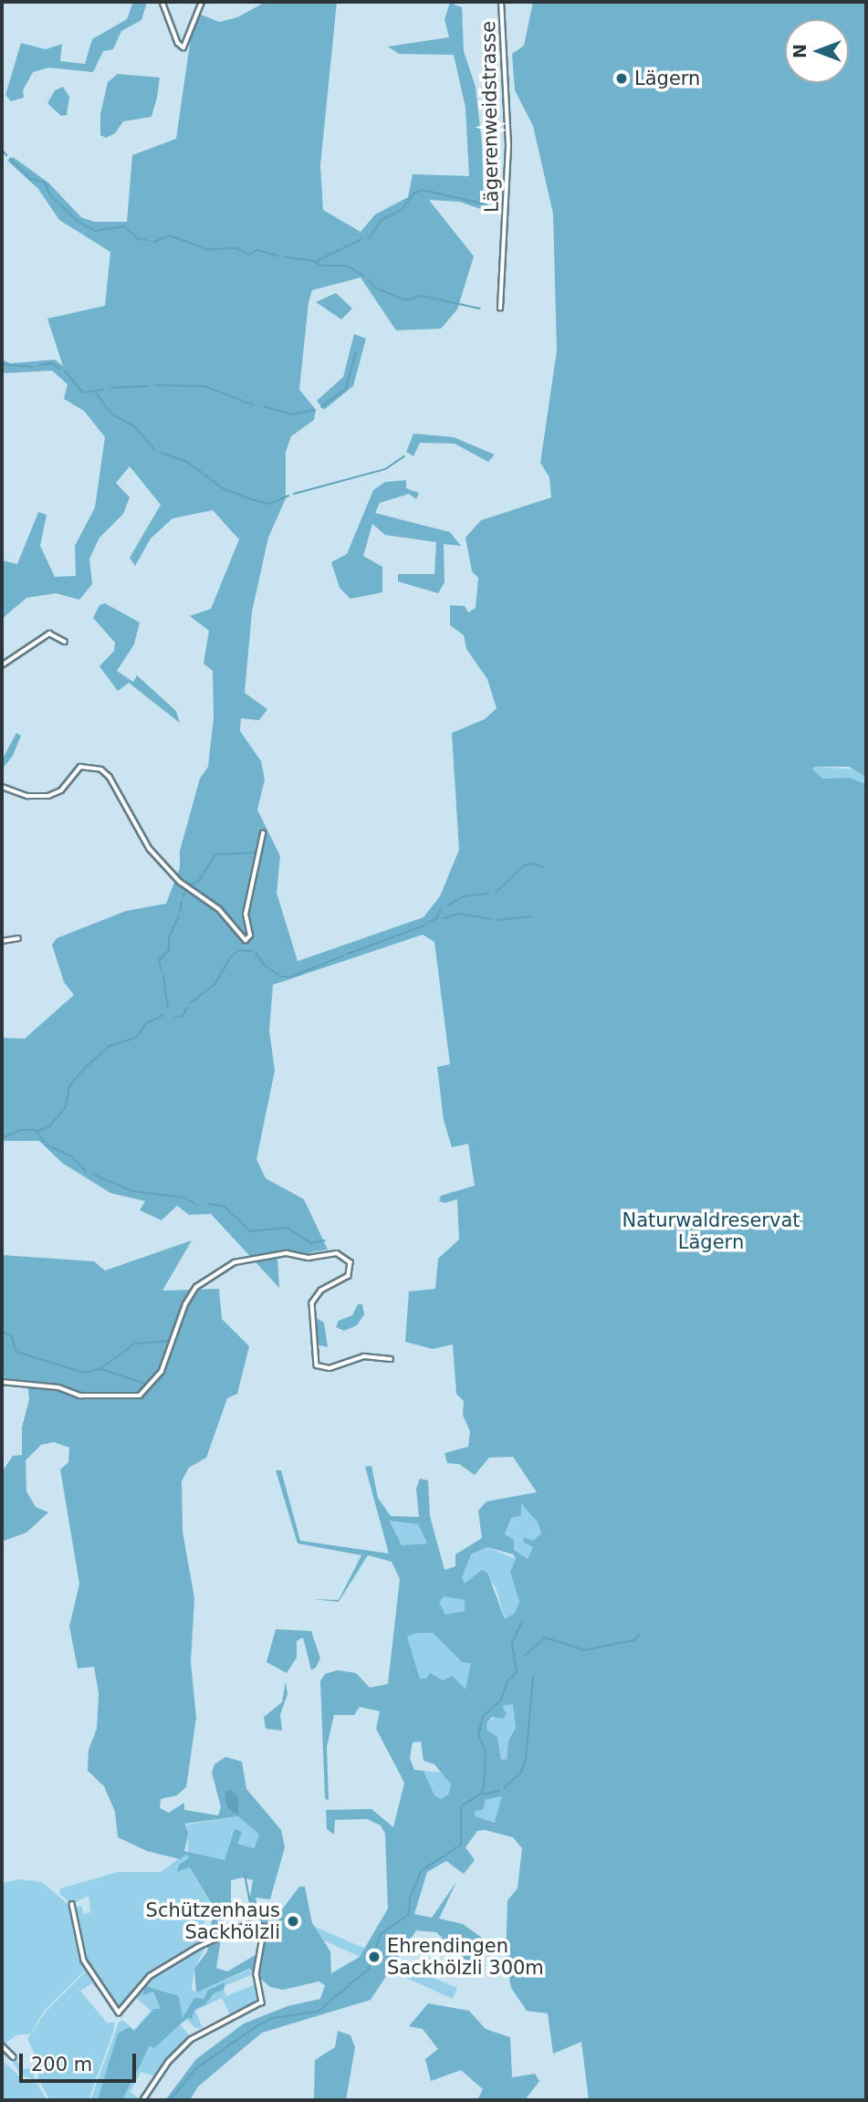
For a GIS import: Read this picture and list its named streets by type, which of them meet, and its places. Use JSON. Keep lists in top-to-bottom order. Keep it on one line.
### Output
{"streets":{"street":["Lägerenweidstrasse"]},"parks":["Naturwaldreservat Lägern"],"places":["Lägern","Schützenhaus Sackhölzli","Ehrendingen Sackhölzli 300m"],"scale_bar":"200 m","north":"left"}
